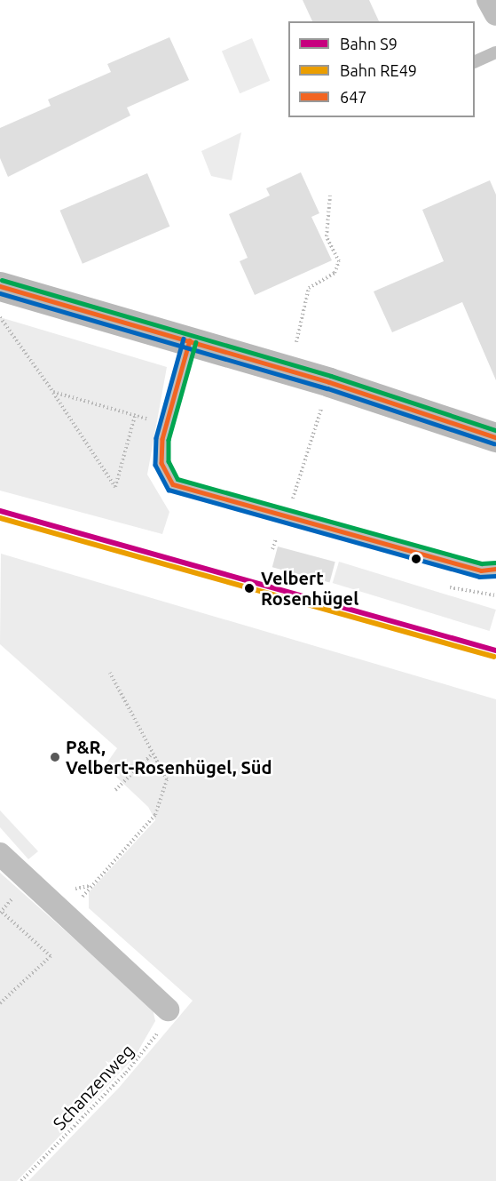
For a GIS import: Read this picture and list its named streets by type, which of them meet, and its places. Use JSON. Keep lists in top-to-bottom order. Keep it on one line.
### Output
{"streets":{"path":["Schanzenweg"]},"places":["Velbert Rosenhügel","P&R, Velbert-Rosenhügel, Süd"],"lines":["transit line 647","rail line S9","rail line RE49"],"legend":["Bahn S9","Bahn RE49","647"]}
